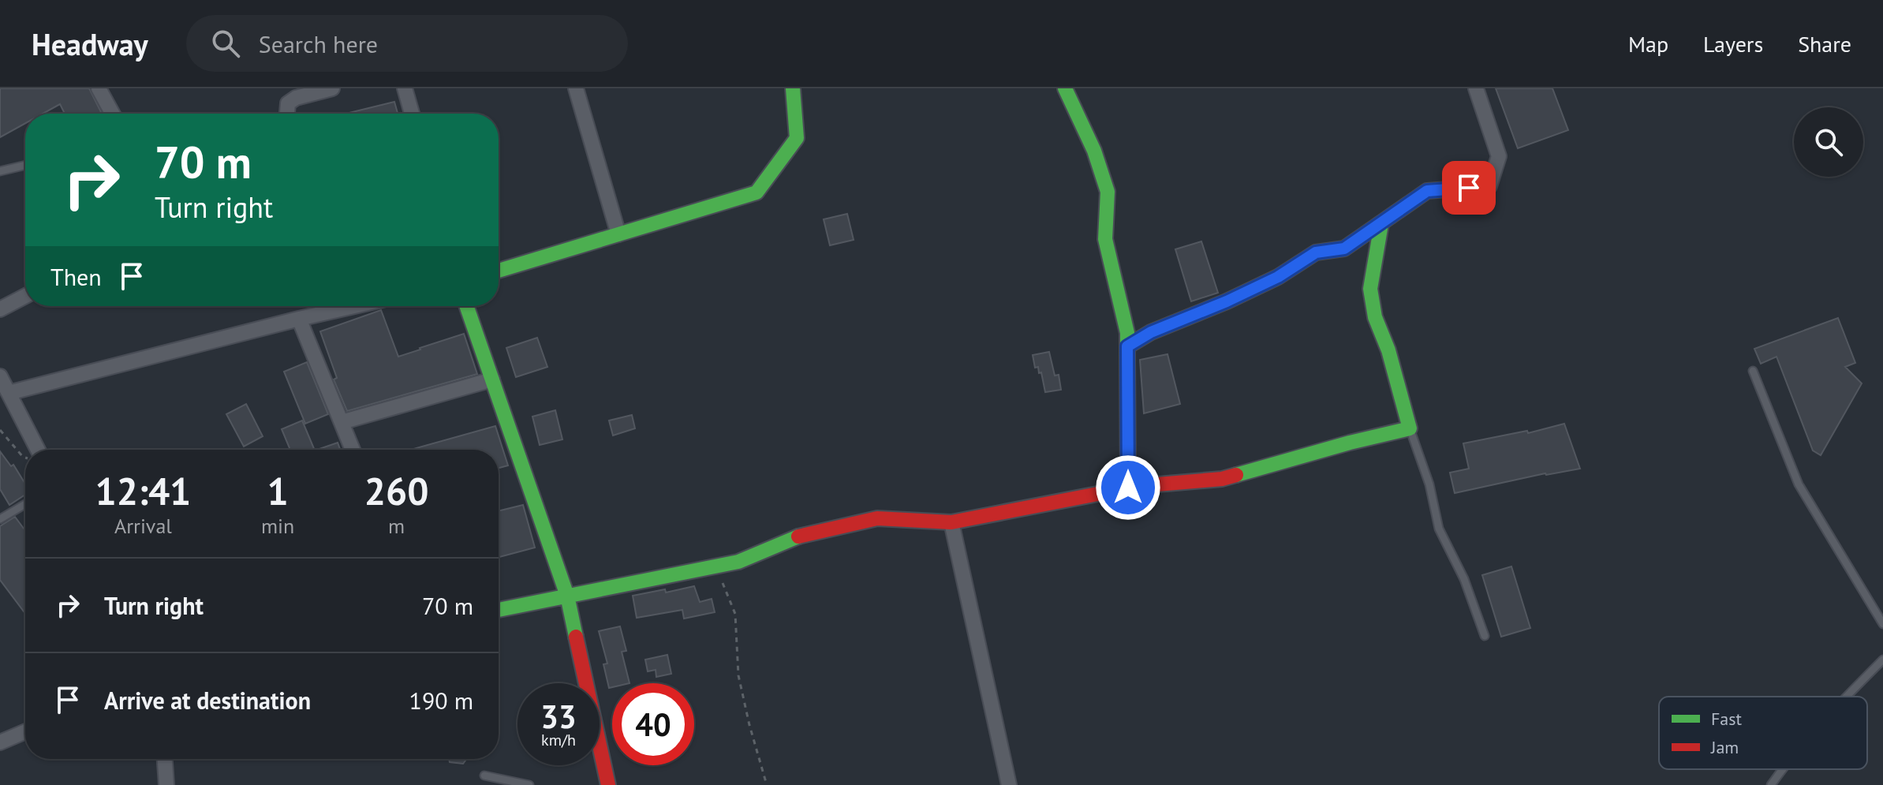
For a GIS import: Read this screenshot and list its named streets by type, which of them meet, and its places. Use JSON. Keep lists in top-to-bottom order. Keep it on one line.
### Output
{"legend":["Fast","Jam"],"page":{"header":"Headway","search":"Search here","nav":["Map","Layers","Share"],"turn":["70 m","Turn right"],"then":"Then","eta":["12:41","Arrival","1","min","260","m"],"list":[{"name":"Turn right","value":"70 m"},{"name":"Arrive at destination","value":"190 m"}],"speed":"33 km/h","limit":"40"}}
